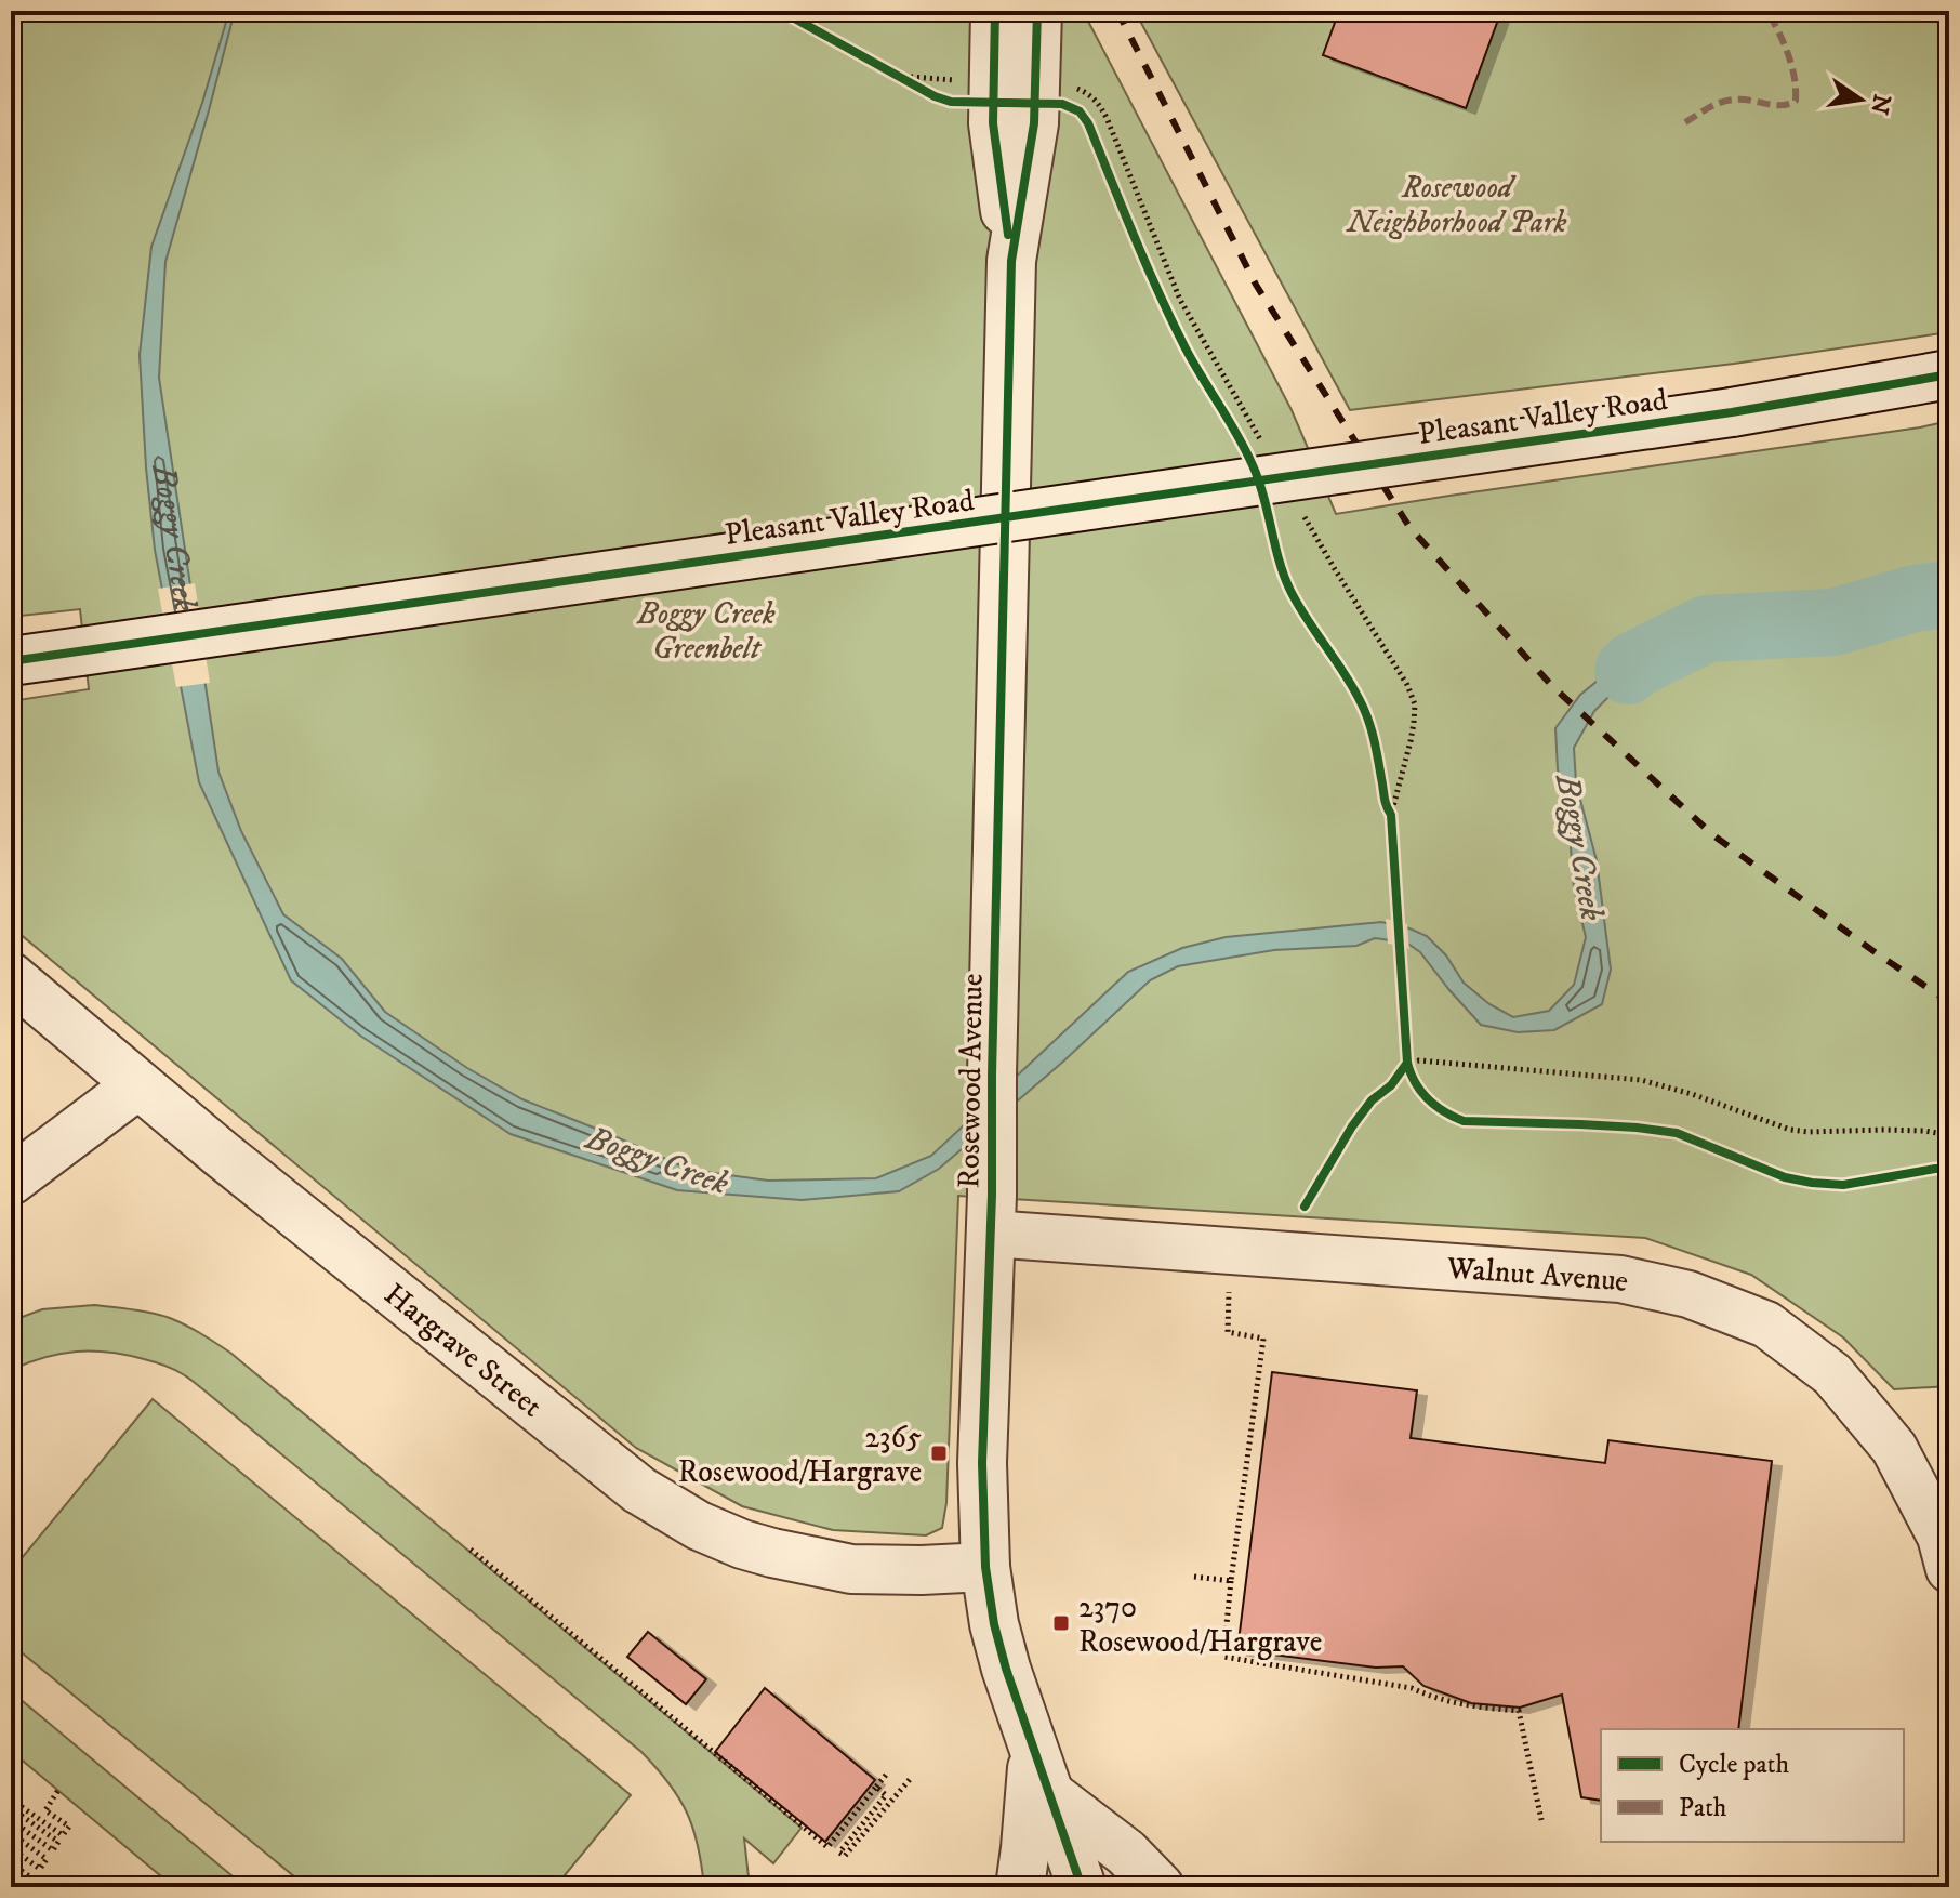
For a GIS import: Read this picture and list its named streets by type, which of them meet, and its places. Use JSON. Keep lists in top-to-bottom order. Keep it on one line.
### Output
{"streets":{"street":["Pleasant Valley Road","Rosewood Avenue","Walnut Avenue","Hargrave Street"]},"crossings":[["Rosewood Avenue","Walnut Avenue"],["Rosewood Avenue","Hargrave Street"]],"water":["Boggy Creek"],"parks":["Rosewood Neighborhood Park","Boggy Creek Greenbelt"],"places":{"transit":["2365 Rosewood/Hargrave","2370 Rosewood/Hargrave"]},"legend":["Cycle path","Path"],"north":"right"}
